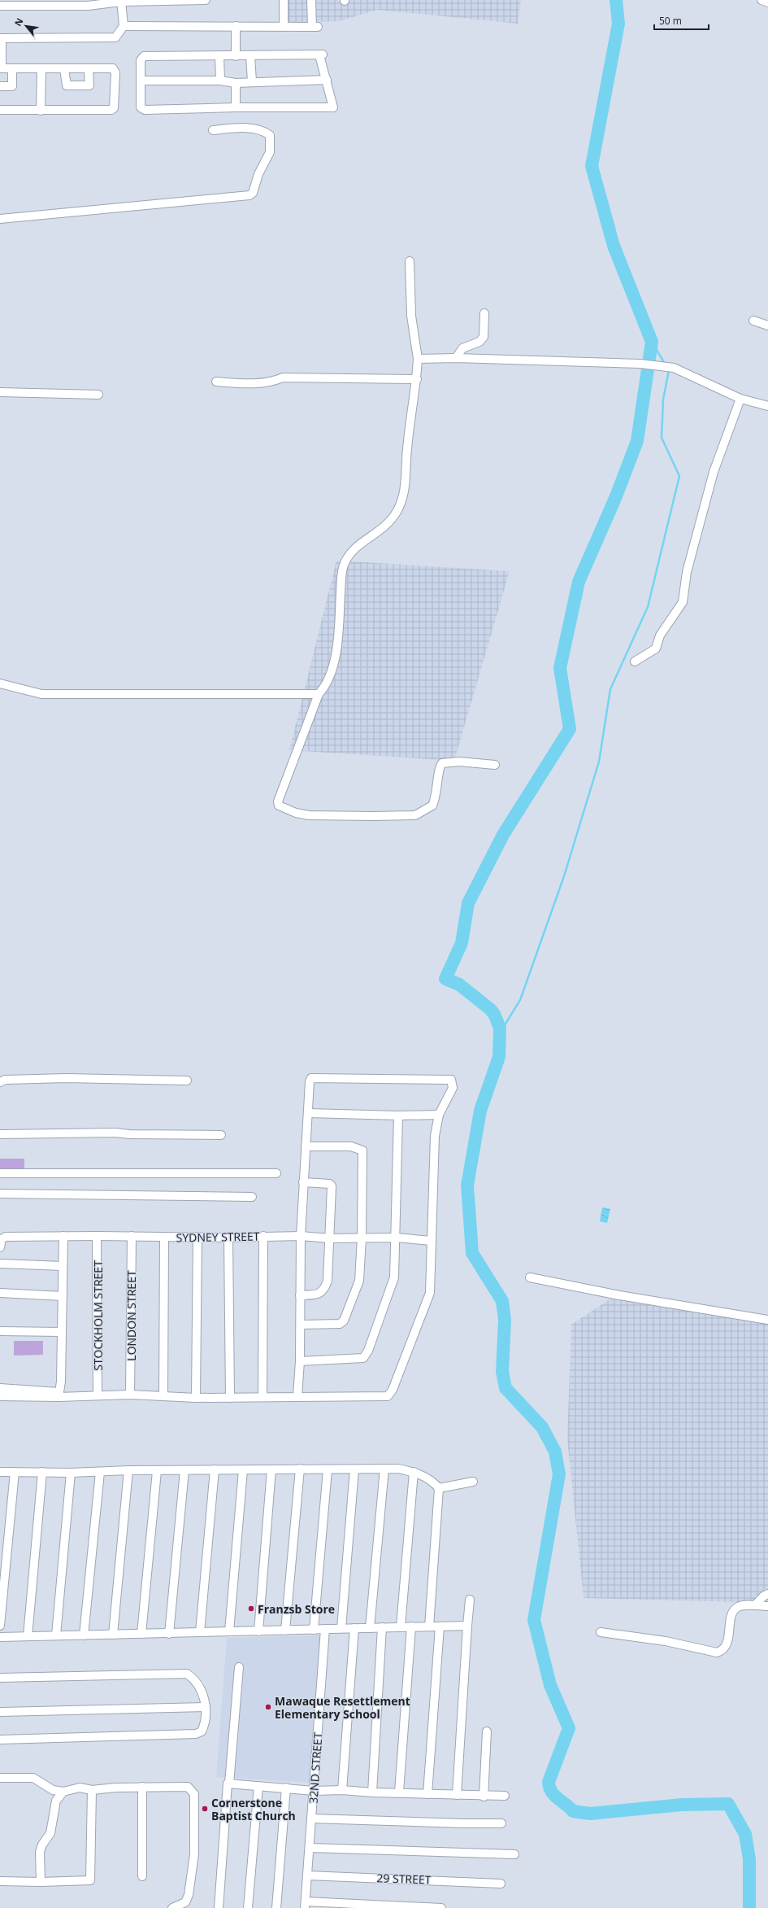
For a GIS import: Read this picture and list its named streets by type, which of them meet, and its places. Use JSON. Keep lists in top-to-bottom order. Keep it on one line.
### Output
{"streets":{"street":["SYDNEY STREET","STOCKHOLM STREET","LONDON STREET","32ND STREET","29 STREET"]},"crossings":[["SYDNEY STREET","STOCKHOLM STREET"],["SYDNEY STREET","LONDON STREET"],["32ND STREET","29 STREET"]],"places":["Franzsb Store","Mawaque Resettlement Elementary School","Cornerstone Baptist Church"],"scale_bar":"50 m","north":"top left"}
